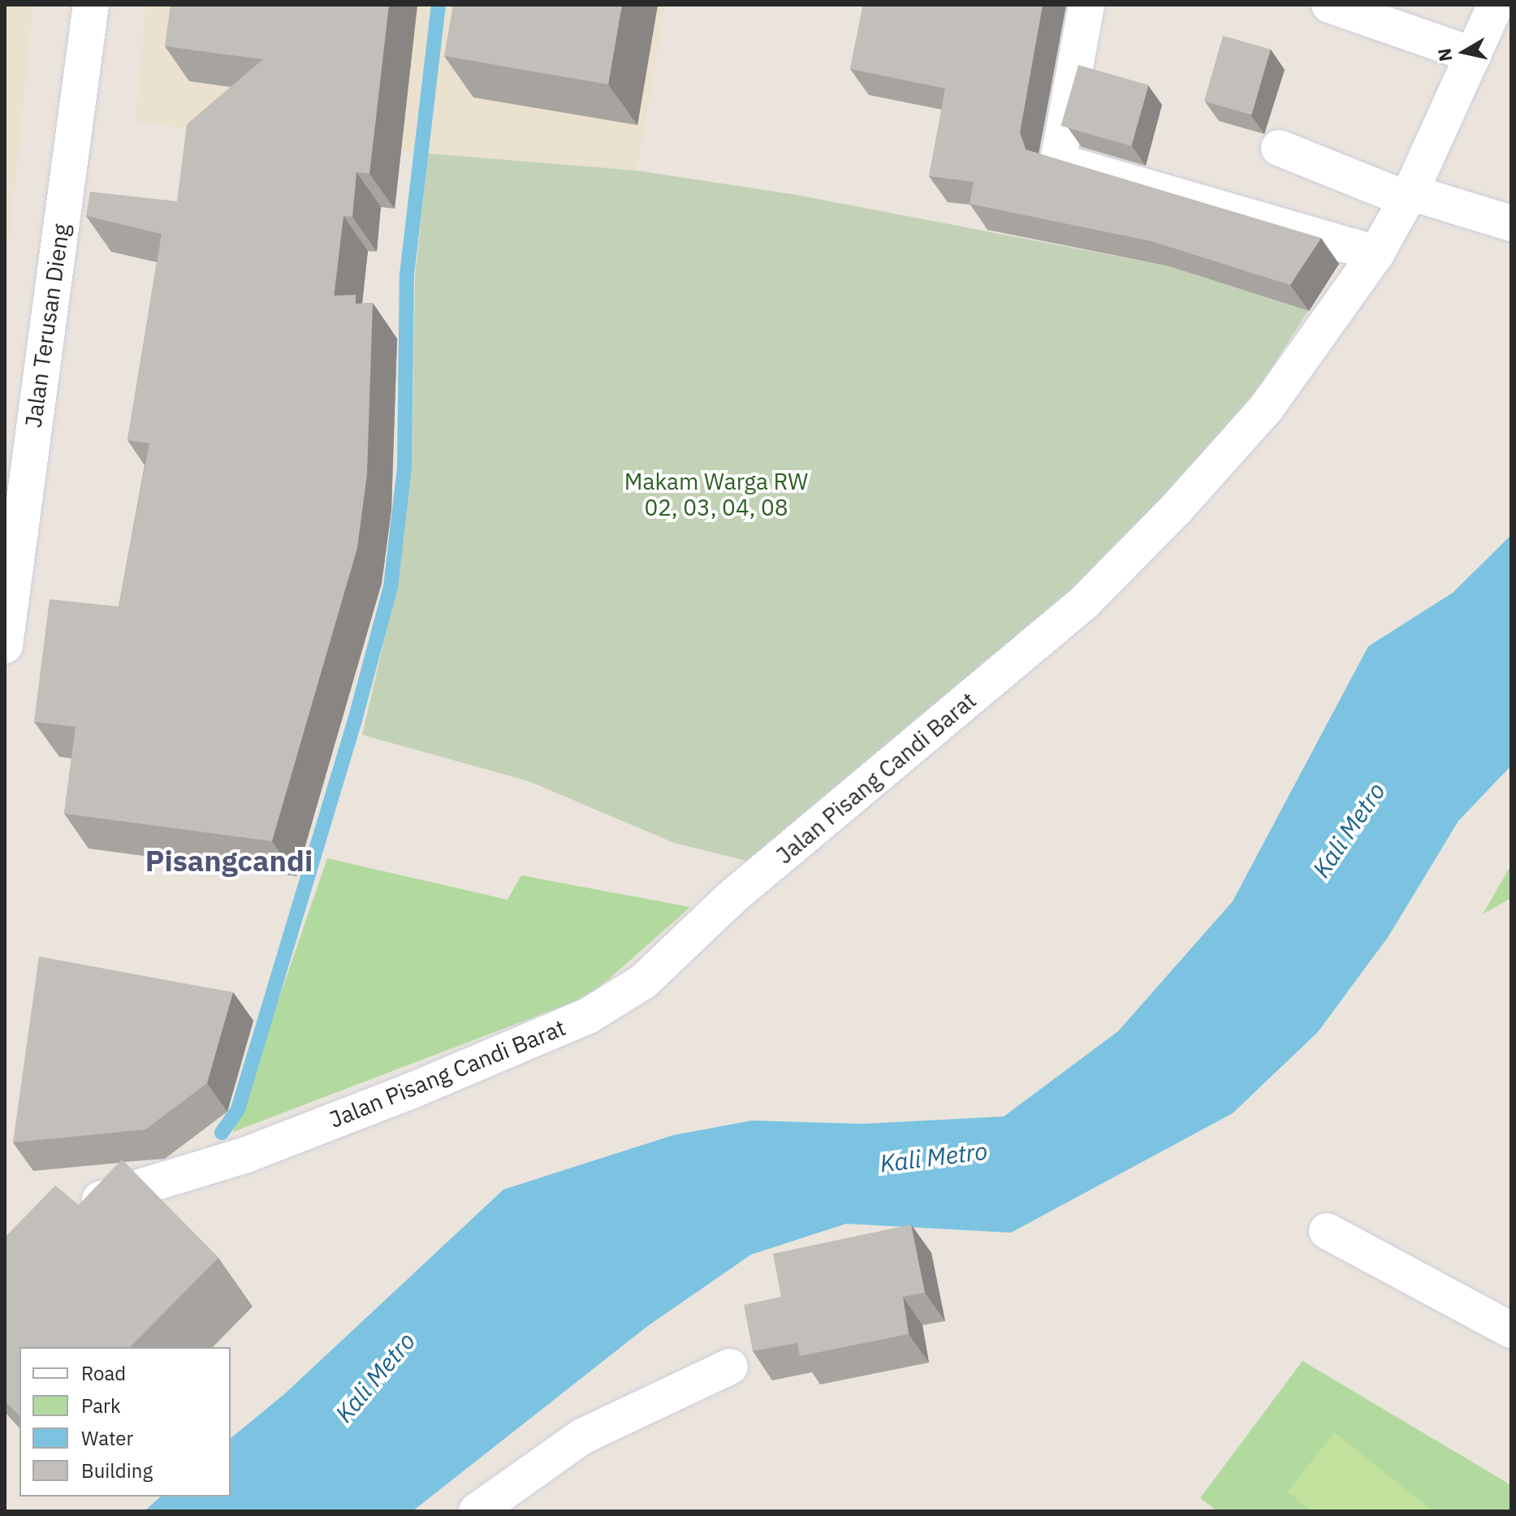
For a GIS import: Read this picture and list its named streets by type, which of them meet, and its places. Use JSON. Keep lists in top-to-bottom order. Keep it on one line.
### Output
{"streets":{"street":["Jalan Terusan Dieng","Jalan Pisang Candi Barat"]},"districts":["Pisangcandi"],"water":["Kali Metro"],"parks":["Makam Warga RW 02, 03, 04, 08"],"legend":["Road","Park","Water","Building"],"north":"left"}
